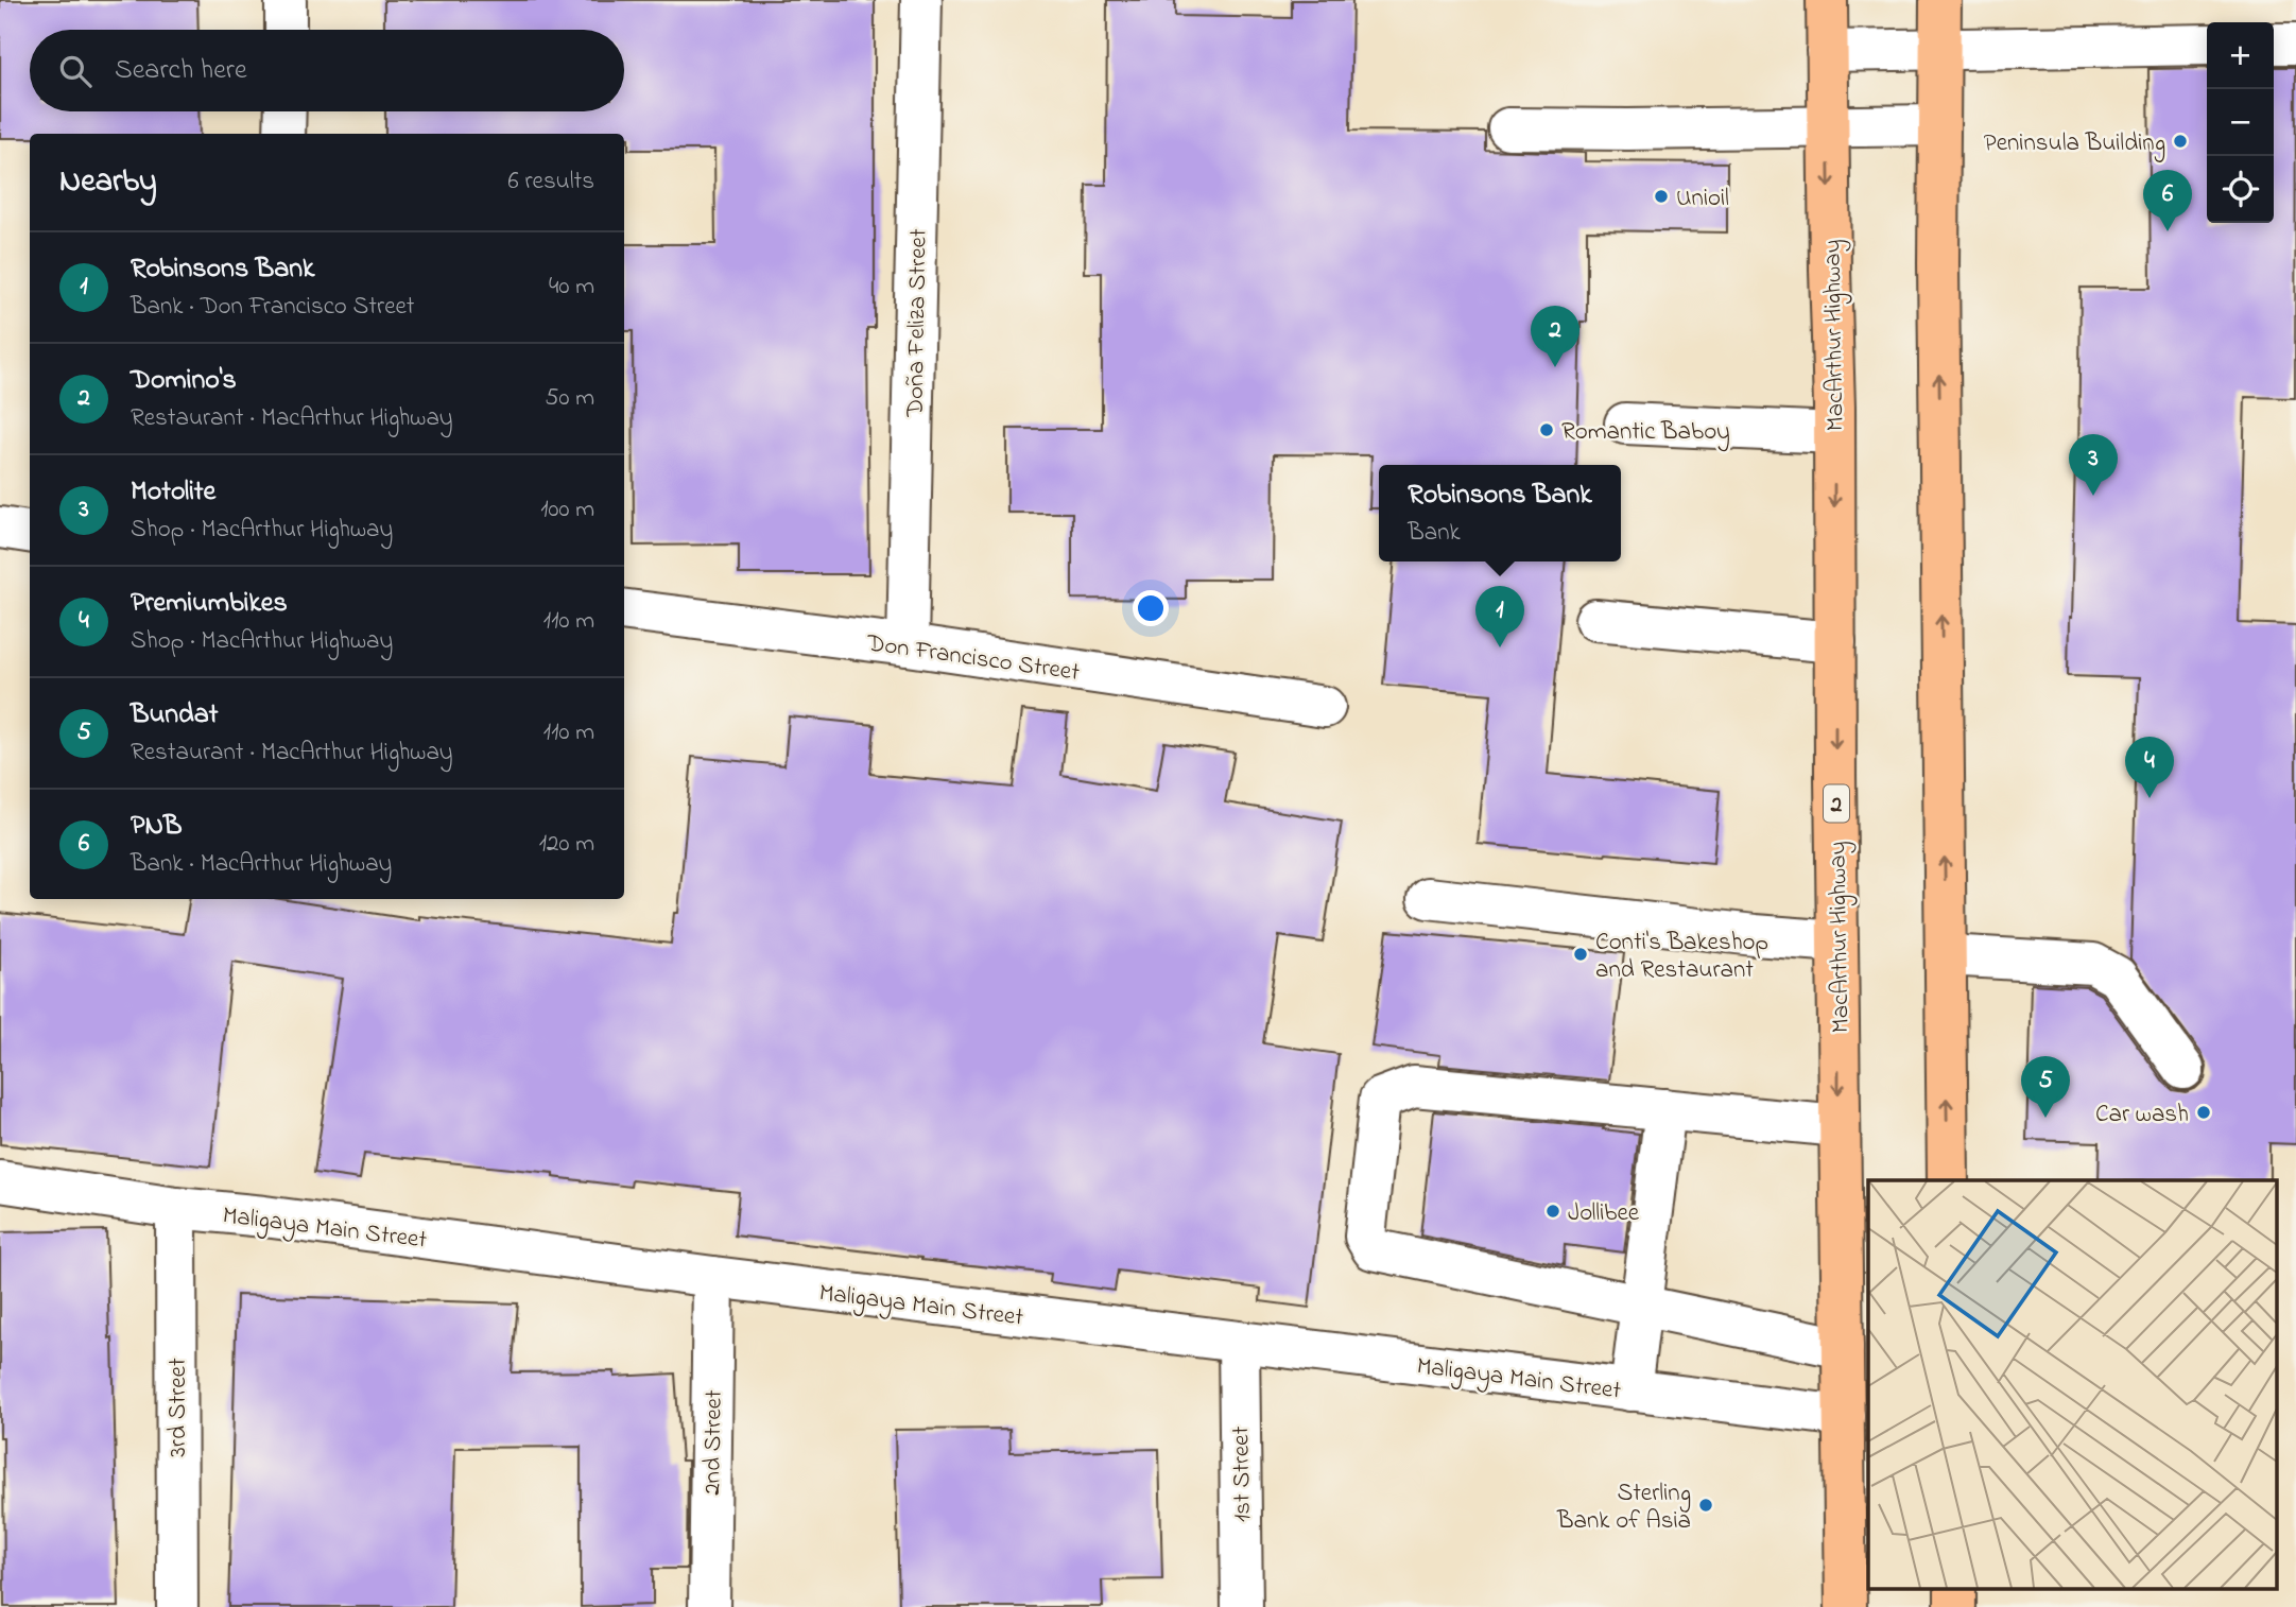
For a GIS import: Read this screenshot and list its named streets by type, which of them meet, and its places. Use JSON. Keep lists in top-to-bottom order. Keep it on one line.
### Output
{"streets":{"highway":["MacArthur Highway","2"],"street":["Doña Feliza Street","Don Francisco Street","Maligaya Main Street","3rd Street","2nd Street","1st Street"]},"crossings":[["Doña Feliza Street","Don Francisco Street"],["MacArthur Highway","Maligaya Main Street"],["Maligaya Main Street","3rd Street"],["Maligaya Main Street","2nd Street"],["Maligaya Main Street","1st Street"]],"places":["Peninsula Building","Unioil","Romantic Baboy","Conti's Bakeshop and Restaurant","Car wash","Jollibee","Sterling Bank of Asia"],"page":{"map_buttons":["+","−"],"search":"Search here","heading":["Nearby","6 results"],"pins":["6","2","3","1","4","5"],"list":[{"mark":"1","name":"Robinsons Bank","note":"Bank · Don Francisco Street","value":"40 m"},{"mark":"2","name":"Domino's","note":"Restaurant · MacArthur Highway","value":"50 m"},{"mark":"3","name":"Motolite","note":"Shop · MacArthur Highway","value":"100 m"},{"mark":"4","name":"Premiumbikes","note":"Shop · MacArthur Highway","value":"110 m"},{"mark":"5","name":"Bundat","note":"Restaurant · MacArthur Highway","value":"110 m"},{"mark":"6","name":"PNB","note":"Bank · MacArthur Highway","value":"120 m"}],"popup":["Robinsons Bank","Bank"]}}
